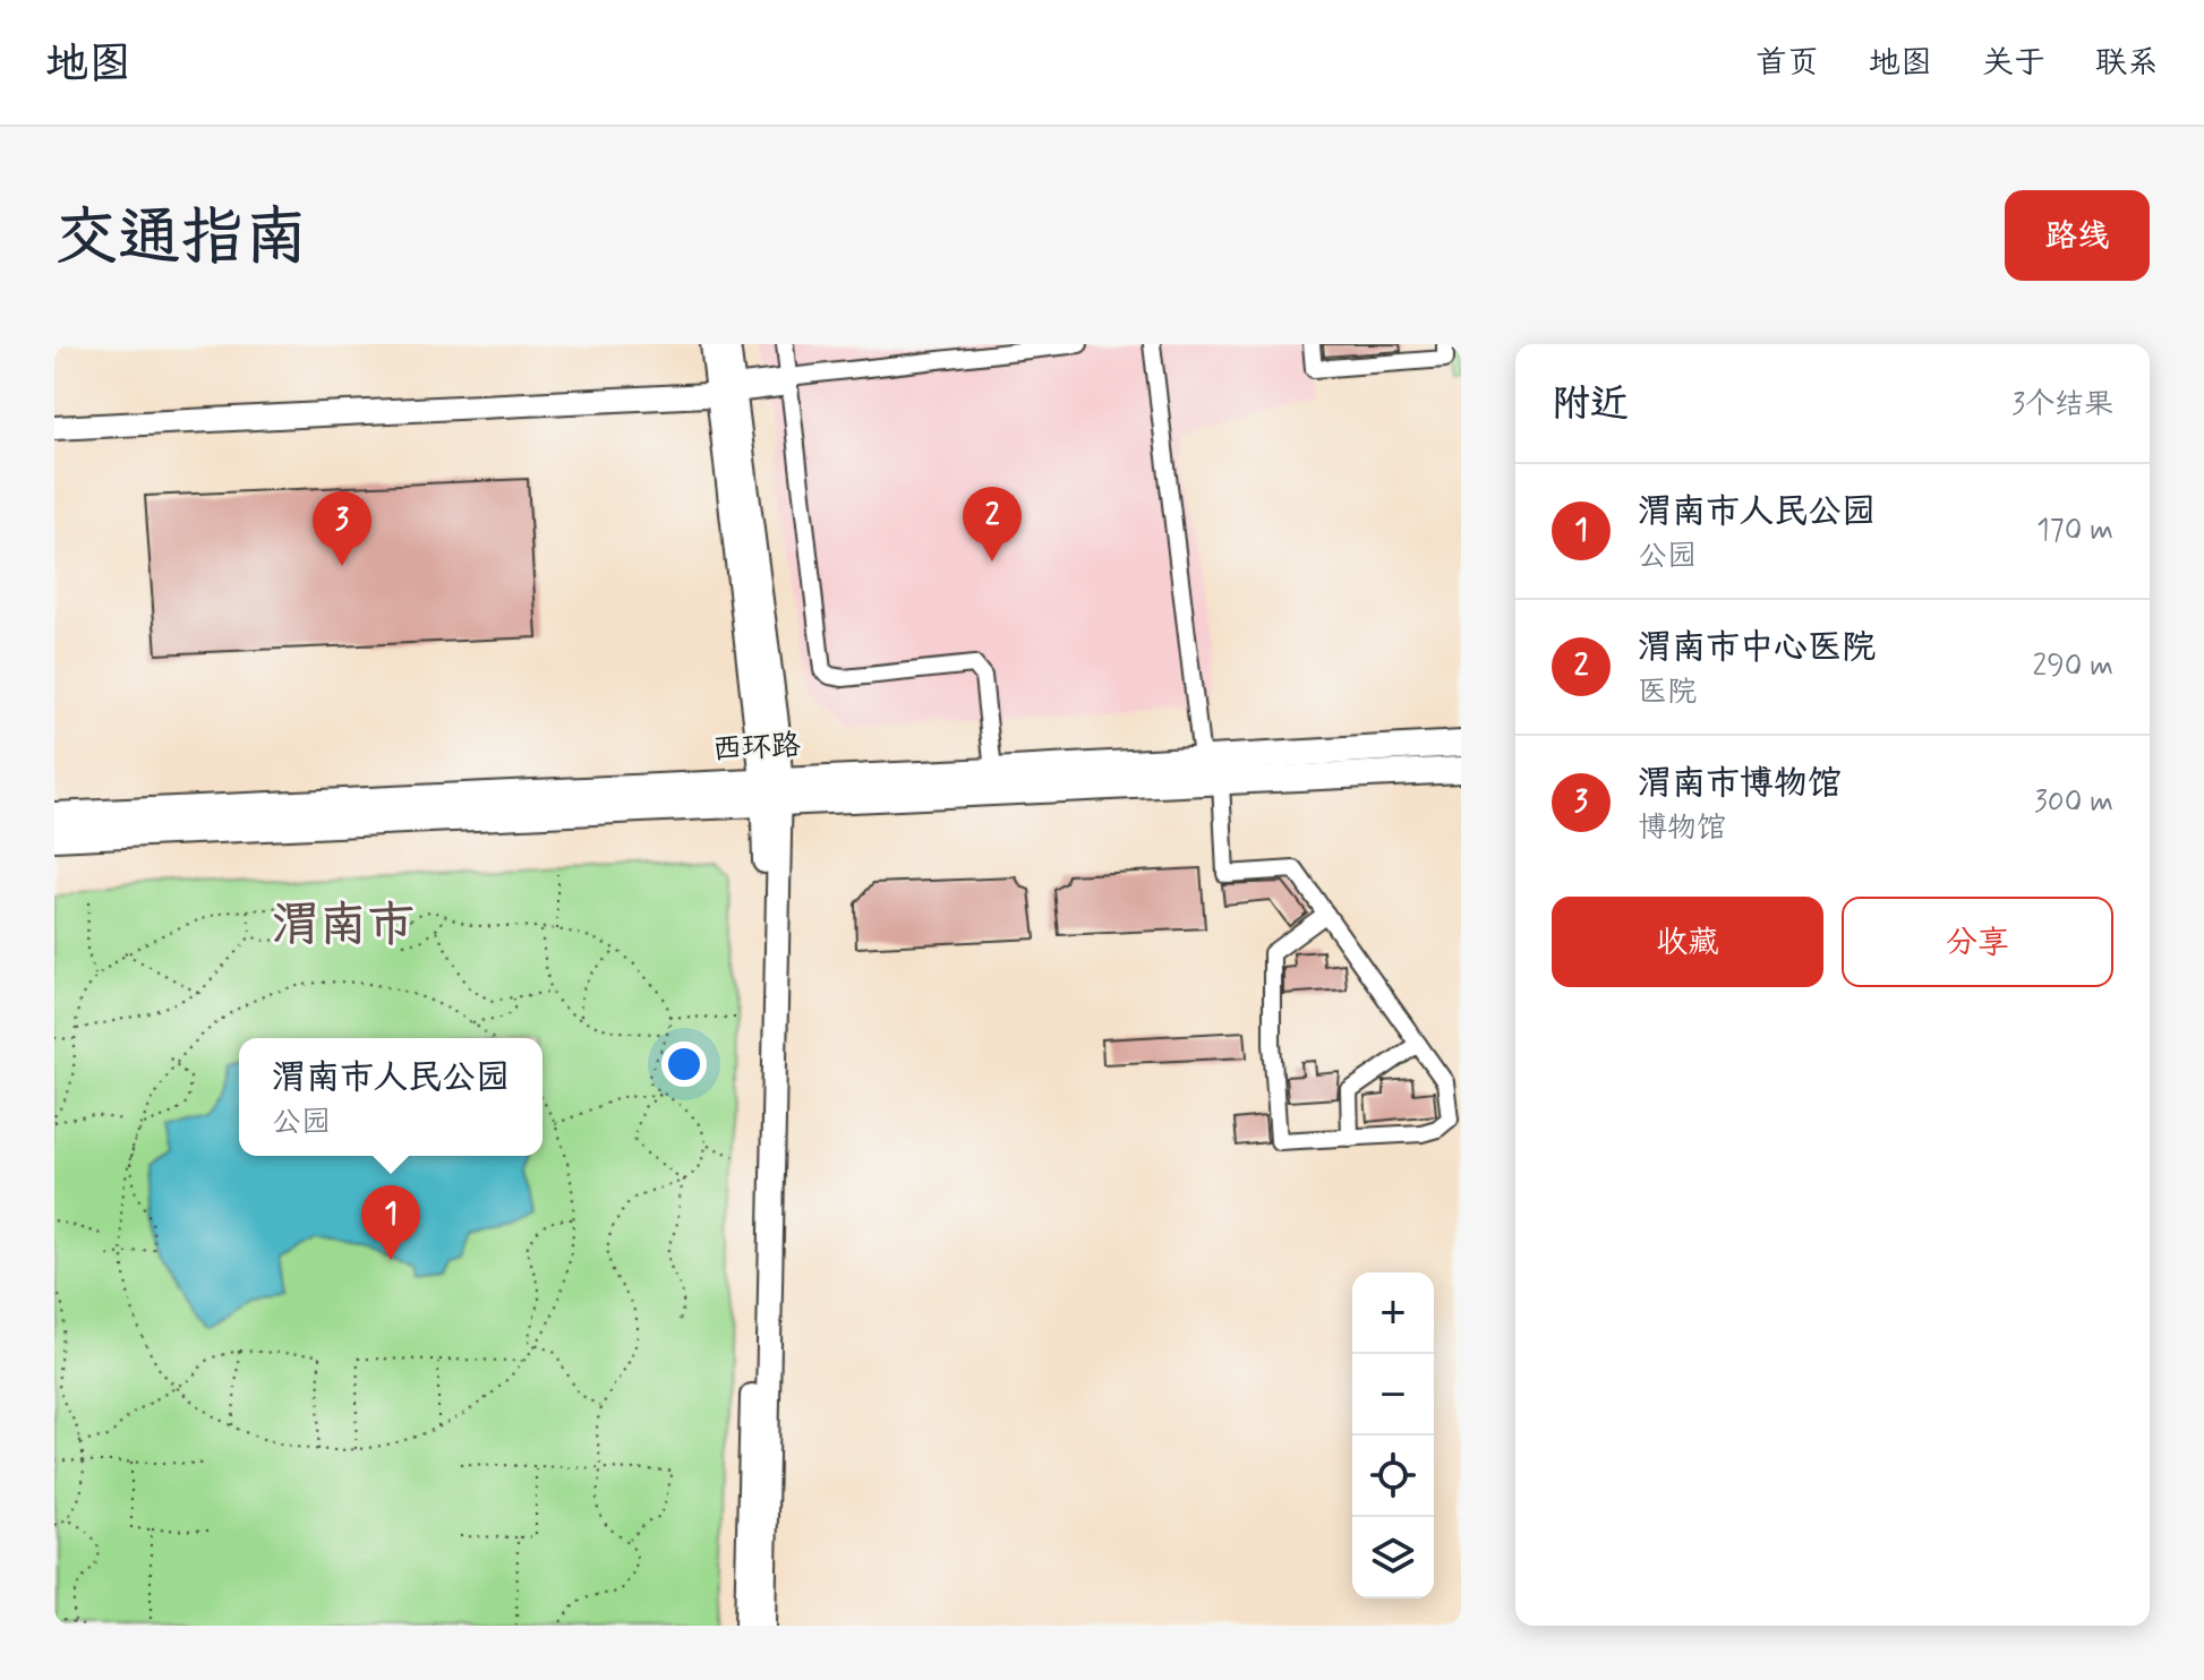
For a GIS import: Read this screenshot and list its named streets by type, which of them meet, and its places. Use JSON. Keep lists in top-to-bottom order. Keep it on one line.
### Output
{"streets":{"main road":["西环路"]},"districts":["渭南市"],"page":{"header":"地图","nav":["首页","地图","关于","联系"],"buttons":["路线",["收藏","分享"]],"title":"交通指南","heading":["附近","3个结果"],"list":[{"mark":"1","name":"渭南市人民公园","note":"公园","value":"170 m"},{"mark":"2","name":"渭南市中心医院","note":"医院","value":"290 m"},{"mark":"3","name":"渭南市博物馆","note":"博物馆","value":"300 m"}],"pins":["2","3","1"],"popup":["渭南市人民公园","公园"],"map_buttons":["+","−"]}}
